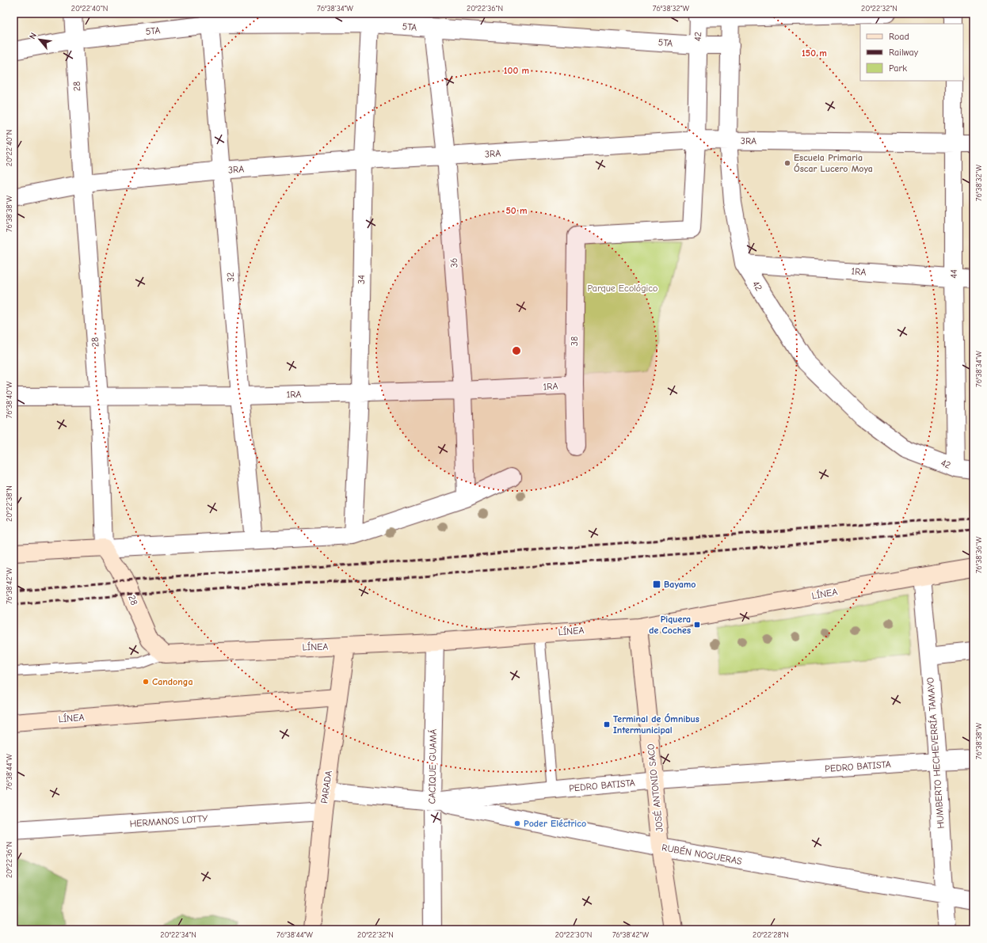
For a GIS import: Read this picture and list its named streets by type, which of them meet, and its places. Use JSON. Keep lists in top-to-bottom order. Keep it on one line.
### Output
{"streets":{"main road":["28","LÍNEA","PARADA","JOSÉ ANTONIO SACO"],"street":["5TA","42","3RA","36","1RA","44","32","34","38","HUMBERTO HECHEVERRÍA TAMAYO","CACIQUE GUAMÁ","PEDRO BATISTA","HERMANOS LOTTY","RUBÉN NOGUERAS"]},"crossings":[["5TA","42"],["5TA","28"],["5TA","36"],["5TA","32"],["5TA","34"],["42","3RA"],["42","1RA"],["42","44"],["42","38"],["28","3RA"],["28","1RA"],["28","LÍNEA"],["3RA","36"],["3RA","44"],["3RA","32"],["3RA","34"],["36","1RA"],["1RA","44"],["1RA","32"],["1RA","34"],["1RA","38"],["LÍNEA","HUMBERTO HECHEVERRÍA TAMAYO"],["LÍNEA","CACIQUE GUAMÁ"],["LÍNEA","PARADA"],["LÍNEA","JOSÉ ANTONIO SACO"],["HUMBERTO HECHEVERRÍA TAMAYO","PEDRO BATISTA"],["HUMBERTO HECHEVERRÍA TAMAYO","RUBÉN NOGUERAS"],["CACIQUE GUAMÁ","PEDRO BATISTA"],["CACIQUE GUAMÁ","RUBÉN NOGUERAS"],["PEDRO BATISTA","PARADA"],["PEDRO BATISTA","JOSÉ ANTONIO SACO"],["PEDRO BATISTA","RUBÉN NOGUERAS"],["PARADA","HERMANOS LOTTY"],["JOSÉ ANTONIO SACO","RUBÉN NOGUERAS"]],"parks":["Parque Ecológico"],"places":{"other":["Escuela Primaria Óscar Lucero Moya","Candonga","Poder Eléctrico"],"transit":["Bayamo","Piquera de Coches","Terminal de Ómnibus Intermunicipal"]},"legend":["Road","Railway","Park"],"north":"top left","coordinates":["20°22'40\"N","76°38'34\"W","20°22'36\"N","76°38'32\"W","20°22'32\"N","76°38'38\"W","76°38'40\"W","20°22'38\"N","76°38'36\"W","76°38'42\"W","76°38'44\"W","20°22'34\"N","20°22'30\"N","20°22'28\"N"],"rings":["150 m","100 m","50 m"]}
